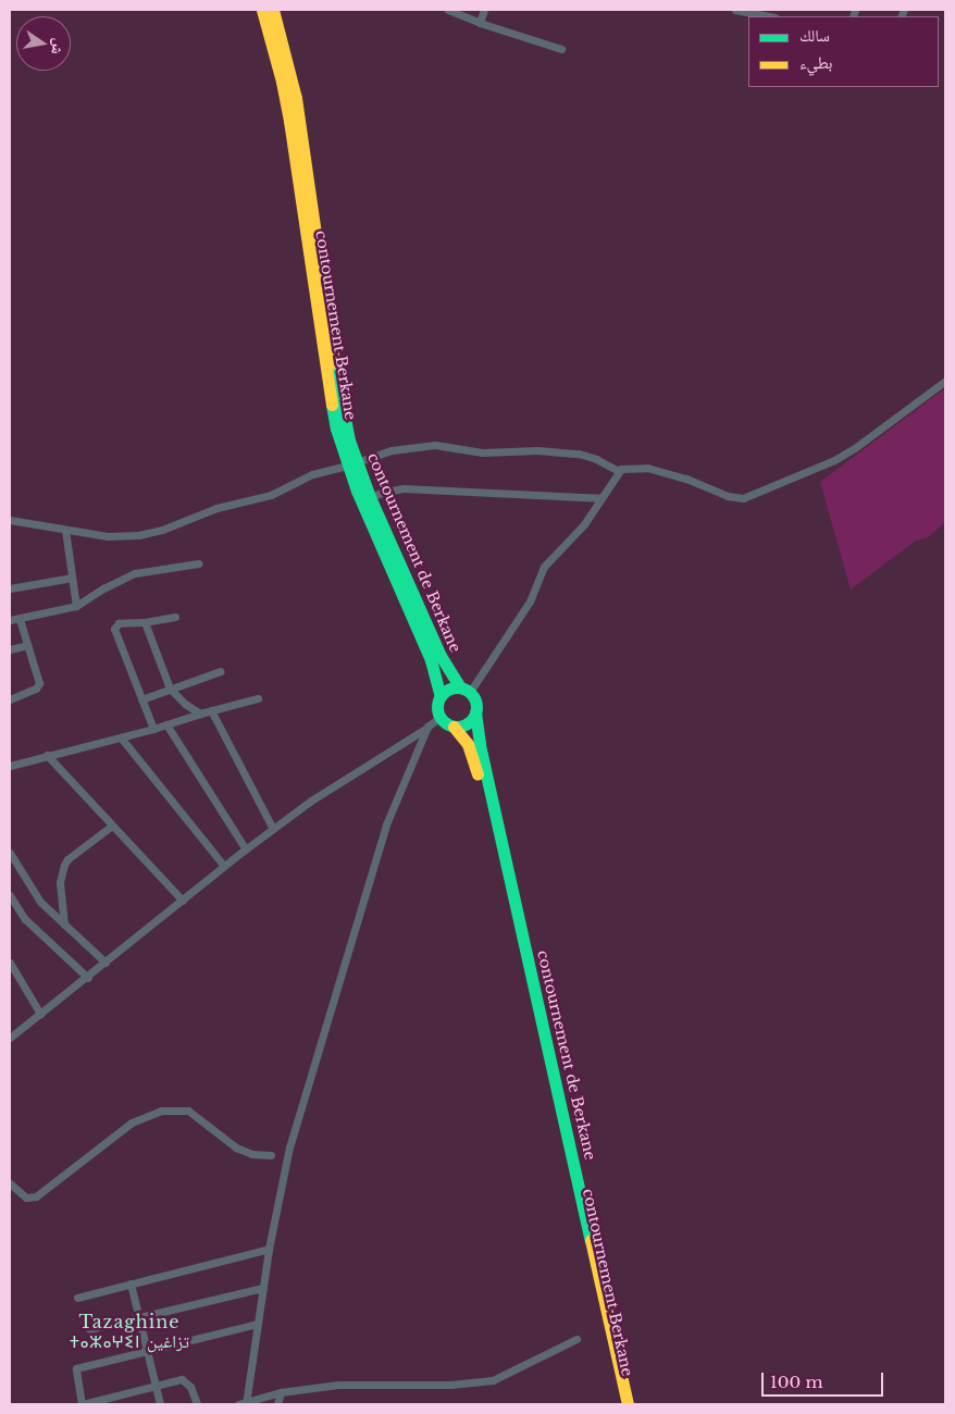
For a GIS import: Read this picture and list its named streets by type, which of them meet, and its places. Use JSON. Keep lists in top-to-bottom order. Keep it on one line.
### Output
{"streets":{"highway":["contournement Berkane","contournement de Berkane"]},"crossings":[["contournement Berkane","contournement de Berkane"]],"districts":["Tazaghine ⵜⴰⵣⴰⵖⵉⵏ تزاغين"],"legend":["سالك","بطيء"],"scale_bar":"100 m","north":"right"}
